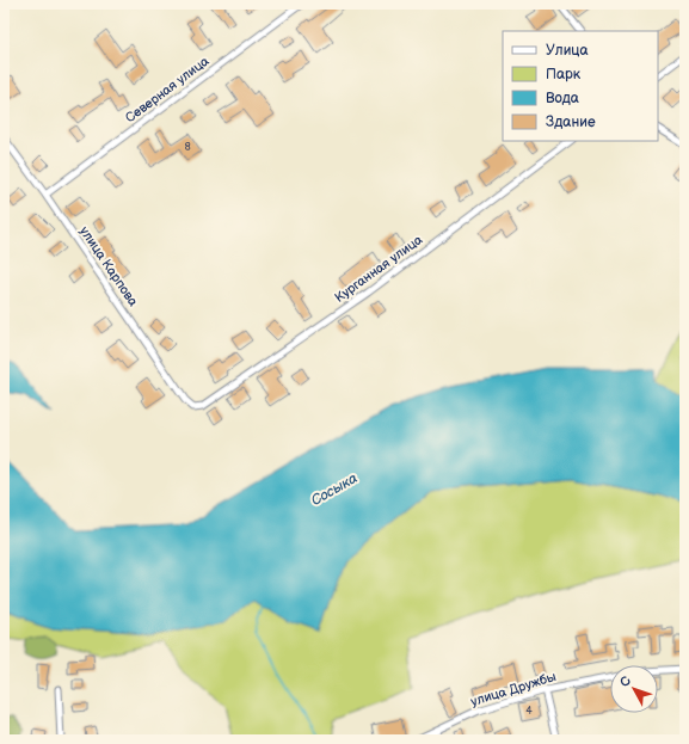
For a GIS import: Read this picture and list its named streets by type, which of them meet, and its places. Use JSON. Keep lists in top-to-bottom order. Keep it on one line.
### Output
{"streets":{"street":["Северная улица","улица Карпова","Курганная улица","улица Дружбы"]},"crossings":[["Северная улица","улица Карпова"],["улица Карпова","Курганная улица"]],"water":["Сосыка"],"house_numbers":["8","4"],"legend":["Улица","Парк","Вода","Здание"],"north":"top left"}
